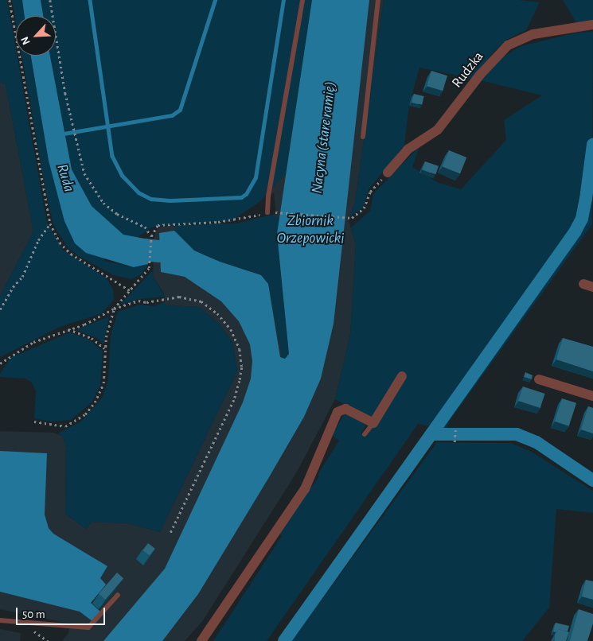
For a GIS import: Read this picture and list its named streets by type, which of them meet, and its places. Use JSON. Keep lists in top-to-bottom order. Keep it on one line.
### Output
{"streets":{"street":["Rudzka"]},"water":["Nacyna (stare ramię)","Ruda","Zbiornik Orzepowicki"],"scale_bar":"50 m","north":"bottom left"}
